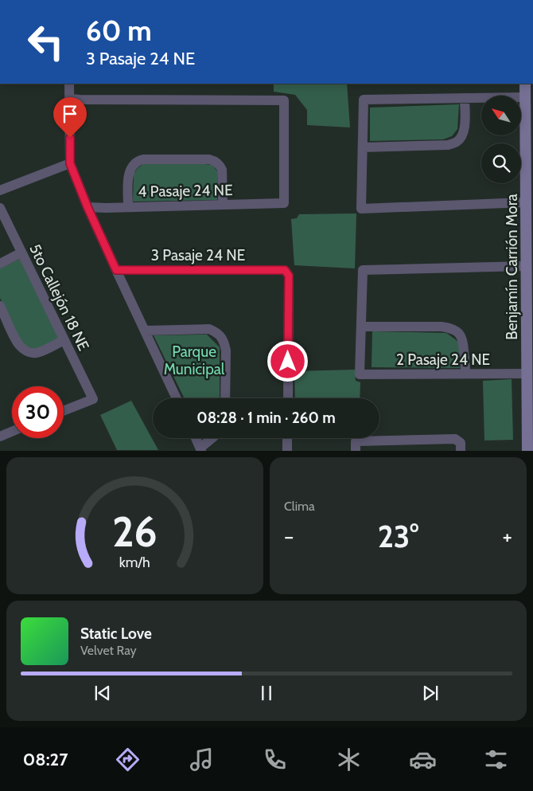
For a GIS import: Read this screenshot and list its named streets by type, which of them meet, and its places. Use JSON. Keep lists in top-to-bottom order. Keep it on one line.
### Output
{"streets":{"main road":["Benjamín Carrión Mora"],"street":["4 Pasaje 24 NE","3 Pasaje 24 NE","5to Callejón 18 NE","2 Pasaje 24 NE"]},"crossings":[["Benjamín Carrión Mora","2 Pasaje 24 NE"]],"parks":["Parque Municipal"],"north":"top left","page":{"turn":["60 m","3 Pasaje 24 NE"],"limit":"30","trip":"08:28 · 1 min · 260 m","tile":"Clima","heat":["−","23°","+"],"song":["Static Love","Velvet Ray"],"tabs":"08:27","gauge":["26","km/h"]}}
